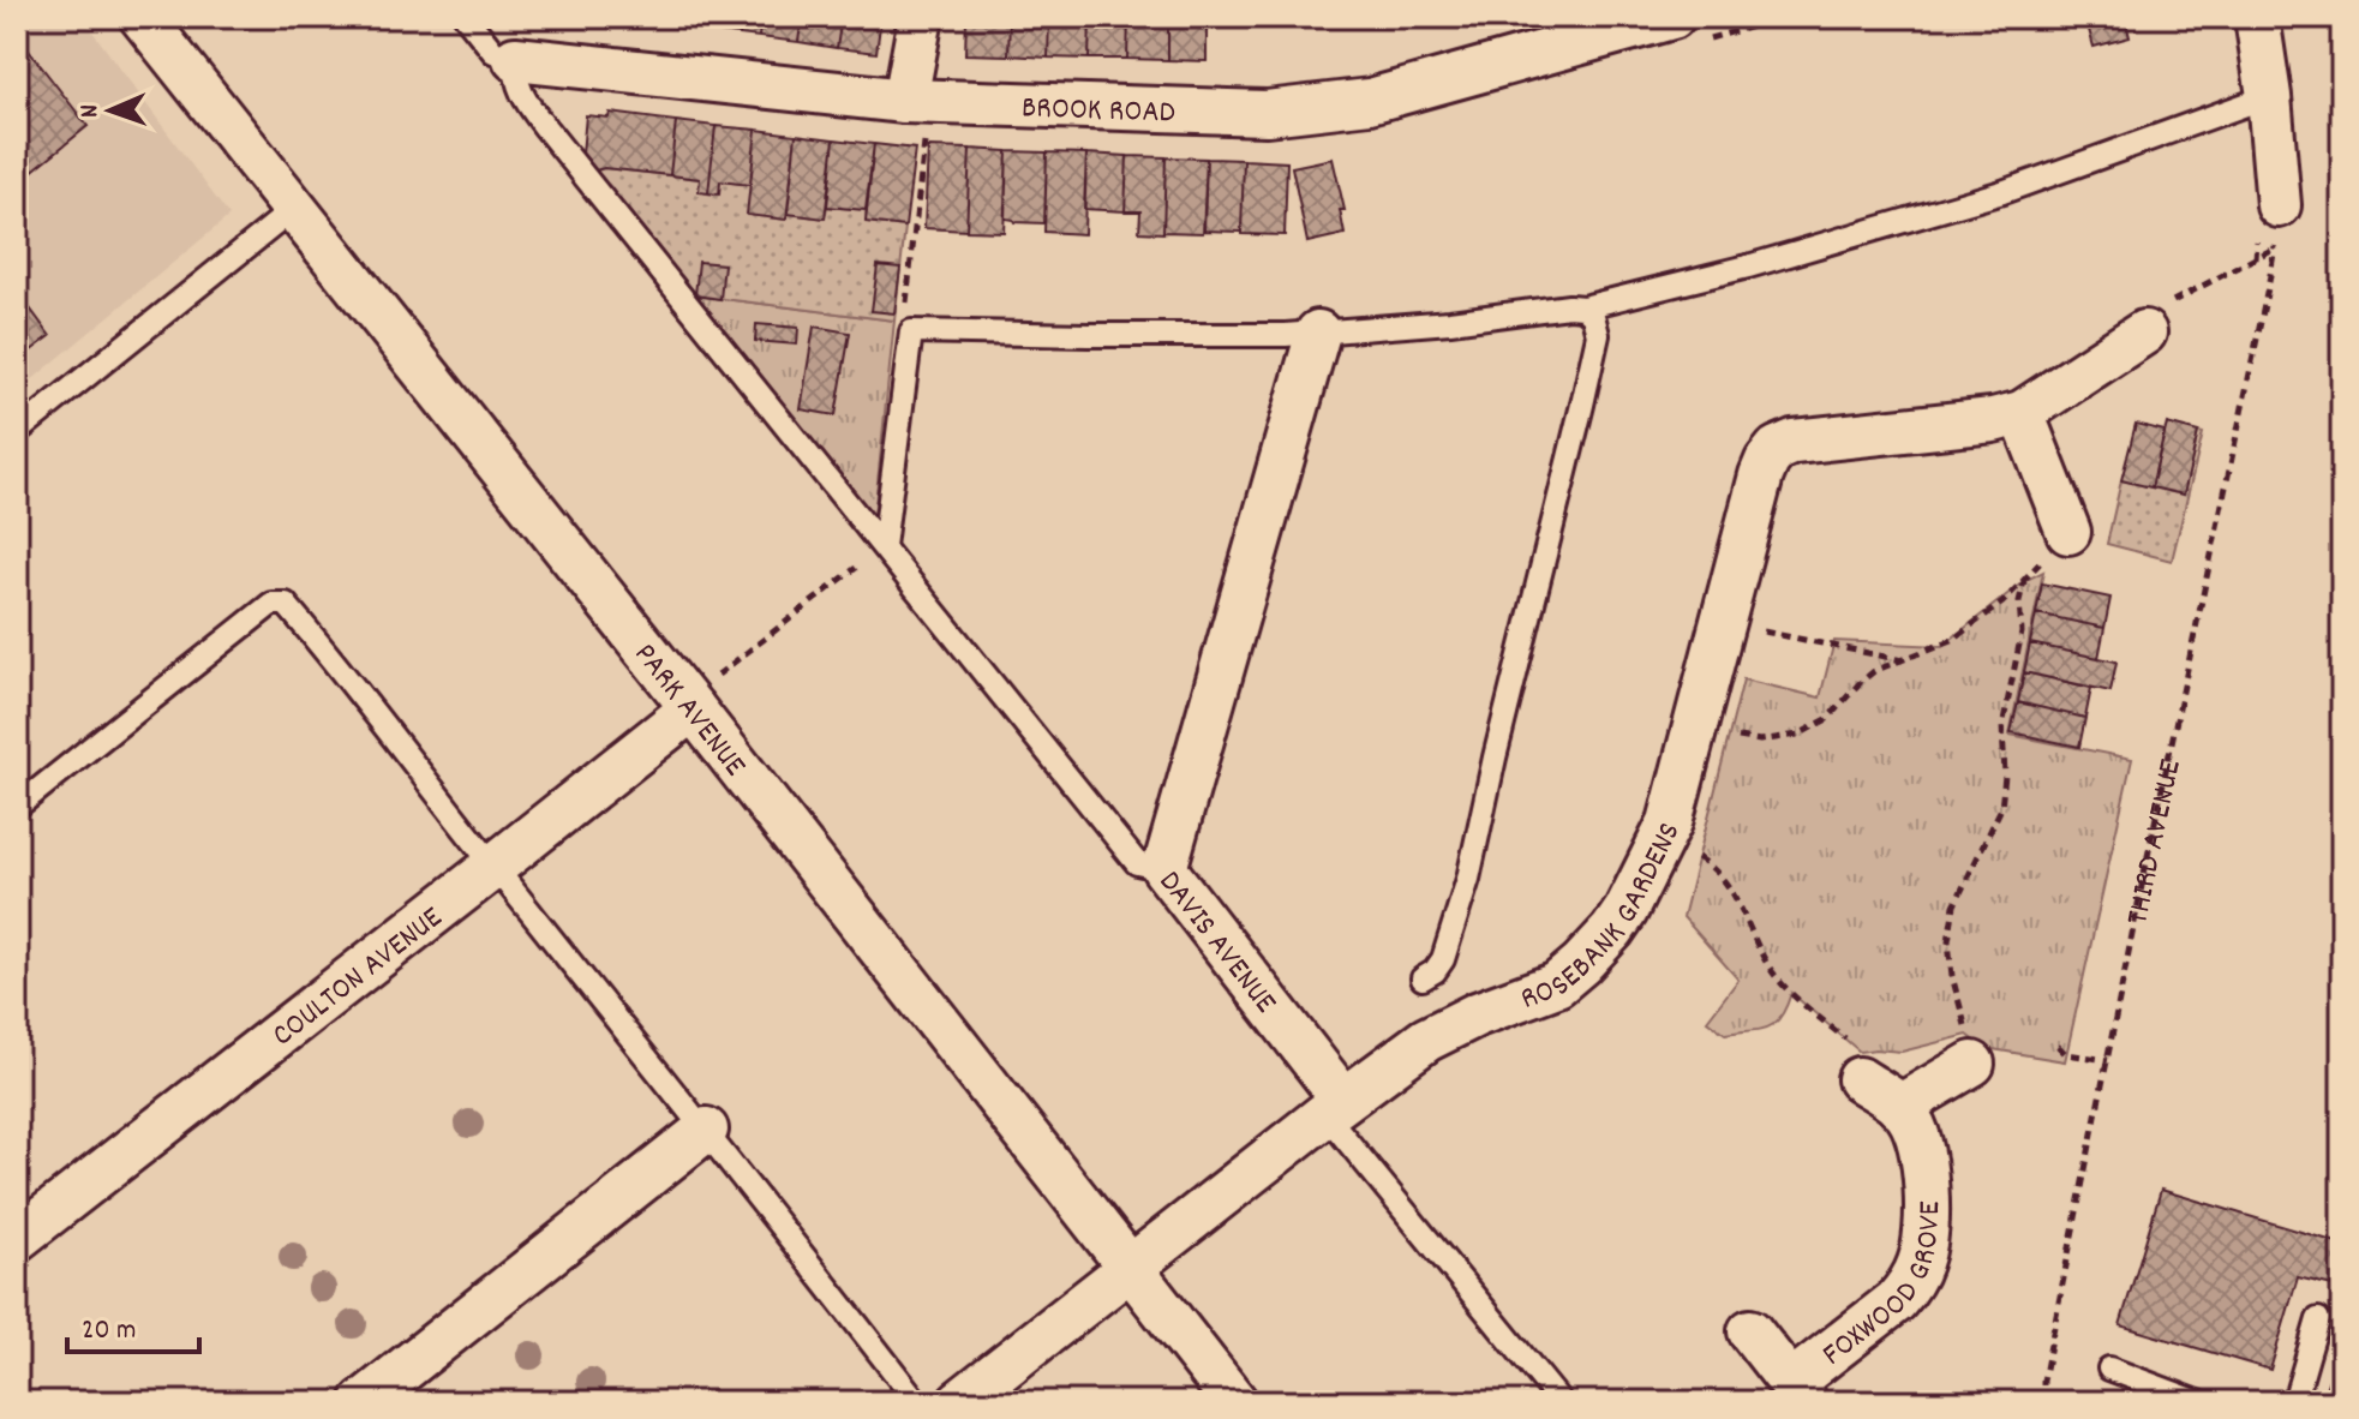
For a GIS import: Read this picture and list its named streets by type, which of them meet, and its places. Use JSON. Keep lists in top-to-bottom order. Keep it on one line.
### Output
{"streets":{"street":["BROOK ROAD","PARK AVENUE","ROSEBANK GARDENS","DAVIS AVENUE","COULTON AVENUE","FOXWOOD GROVE"],"path":["THIRD AVENUE"]},"crossings":[["PARK AVENUE","COULTON AVENUE"],["ROSEBANK GARDENS","DAVIS AVENUE"]],"scale_bar":"20 m","north":"left"}
